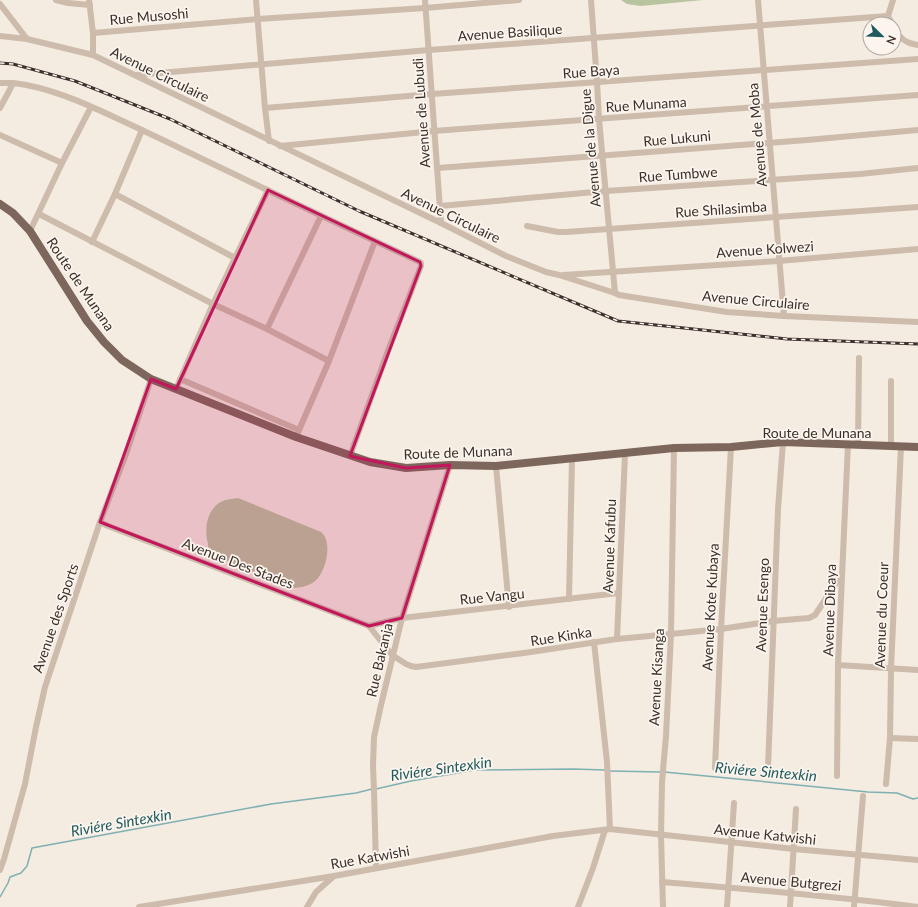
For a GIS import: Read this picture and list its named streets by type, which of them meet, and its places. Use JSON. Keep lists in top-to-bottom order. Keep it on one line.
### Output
{"streets":{"main road":["Route de Munana"],"street":["Rue Musoshi","Avenue Basilique","Rue Baya","Avenue Circulaire","Rue Munama","Avenue de Lubudi","Avenue de Moba","Rue Lukuni","Avenue de la Digue","Rue Tumbwe","Rue Shilasimba","Avenue Kolwezi","Avenue Kafubu","Avenue Des Stades","Rue Vangu","Avenue Esengo","Avenue Kote Kubaya","Avenue Dibaya","Avenue du Coeur","Avenue des Sports","Rue Kinka","Rue Bakanja","Avenue Kisanga","Avenue Katwishi","Rue Katwishi","Avenue Butgrezi"]},"crossings":[["Rue Musoshi","Avenue de Lubudi"],["Avenue Basilique","Avenue Circulaire"],["Avenue Basilique","Avenue de Lubudi"],["Avenue Basilique","Avenue de Moba"],["Avenue Basilique","Avenue de la Digue"],["Rue Baya","Avenue de Lubudi"],["Rue Baya","Avenue de Moba"],["Rue Baya","Avenue de la Digue"],["Avenue Circulaire","Rue Munama"],["Avenue Circulaire","Avenue de Lubudi"],["Avenue Circulaire","Avenue de Moba"],["Avenue Circulaire","Avenue de la Digue"],["Avenue Circulaire","Avenue Kolwezi"],["Rue Munama","Avenue de Lubudi"],["Rue Munama","Avenue de Moba"],["Rue Munama","Avenue de la Digue"],["Avenue de Lubudi","Rue Lukuni"],["Avenue de Lubudi","Rue Tumbwe"],["Avenue de Moba","Rue Lukuni"],["Avenue de Moba","Rue Tumbwe"],["Avenue de Moba","Rue Shilasimba"],["Avenue de Moba","Avenue Kolwezi"],["Rue Lukuni","Avenue de la Digue"],["Avenue de la Digue","Rue Tumbwe"],["Avenue de la Digue","Rue Shilasimba"],["Avenue de la Digue","Avenue Kolwezi"],["Route de Munana","Avenue Kafubu"],["Route de Munana","Avenue Esengo"],["Route de Munana","Avenue Kote Kubaya"],["Route de Munana","Avenue Dibaya"],["Route de Munana","Avenue du Coeur"],["Route de Munana","Avenue des Sports"],["Route de Munana","Rue Bakanja"],["Route de Munana","Avenue Kisanga"],["Avenue Kafubu","Rue Vangu"],["Avenue Kafubu","Rue Kinka"],["Avenue Des Stades","Rue Vangu"],["Avenue Des Stades","Avenue des Sports"],["Avenue Des Stades","Rue Kinka"],["Rue Vangu","Rue Kinka"],["Rue Vangu","Rue Bakanja"],["Avenue Esengo","Rue Kinka"],["Avenue Kote Kubaya","Rue Kinka"],["Avenue Dibaya","Rue Kinka"],["Rue Kinka","Rue Bakanja"],["Rue Kinka","Avenue Kisanga"],["Rue Bakanja","Rue Katwishi"],["Avenue Kisanga","Avenue Katwishi"],["Avenue Kisanga","Avenue Butgrezi"],["Avenue Katwishi","Rue Katwishi"]],"water":["Riviére Sintexkin"],"north":"bottom right"}
